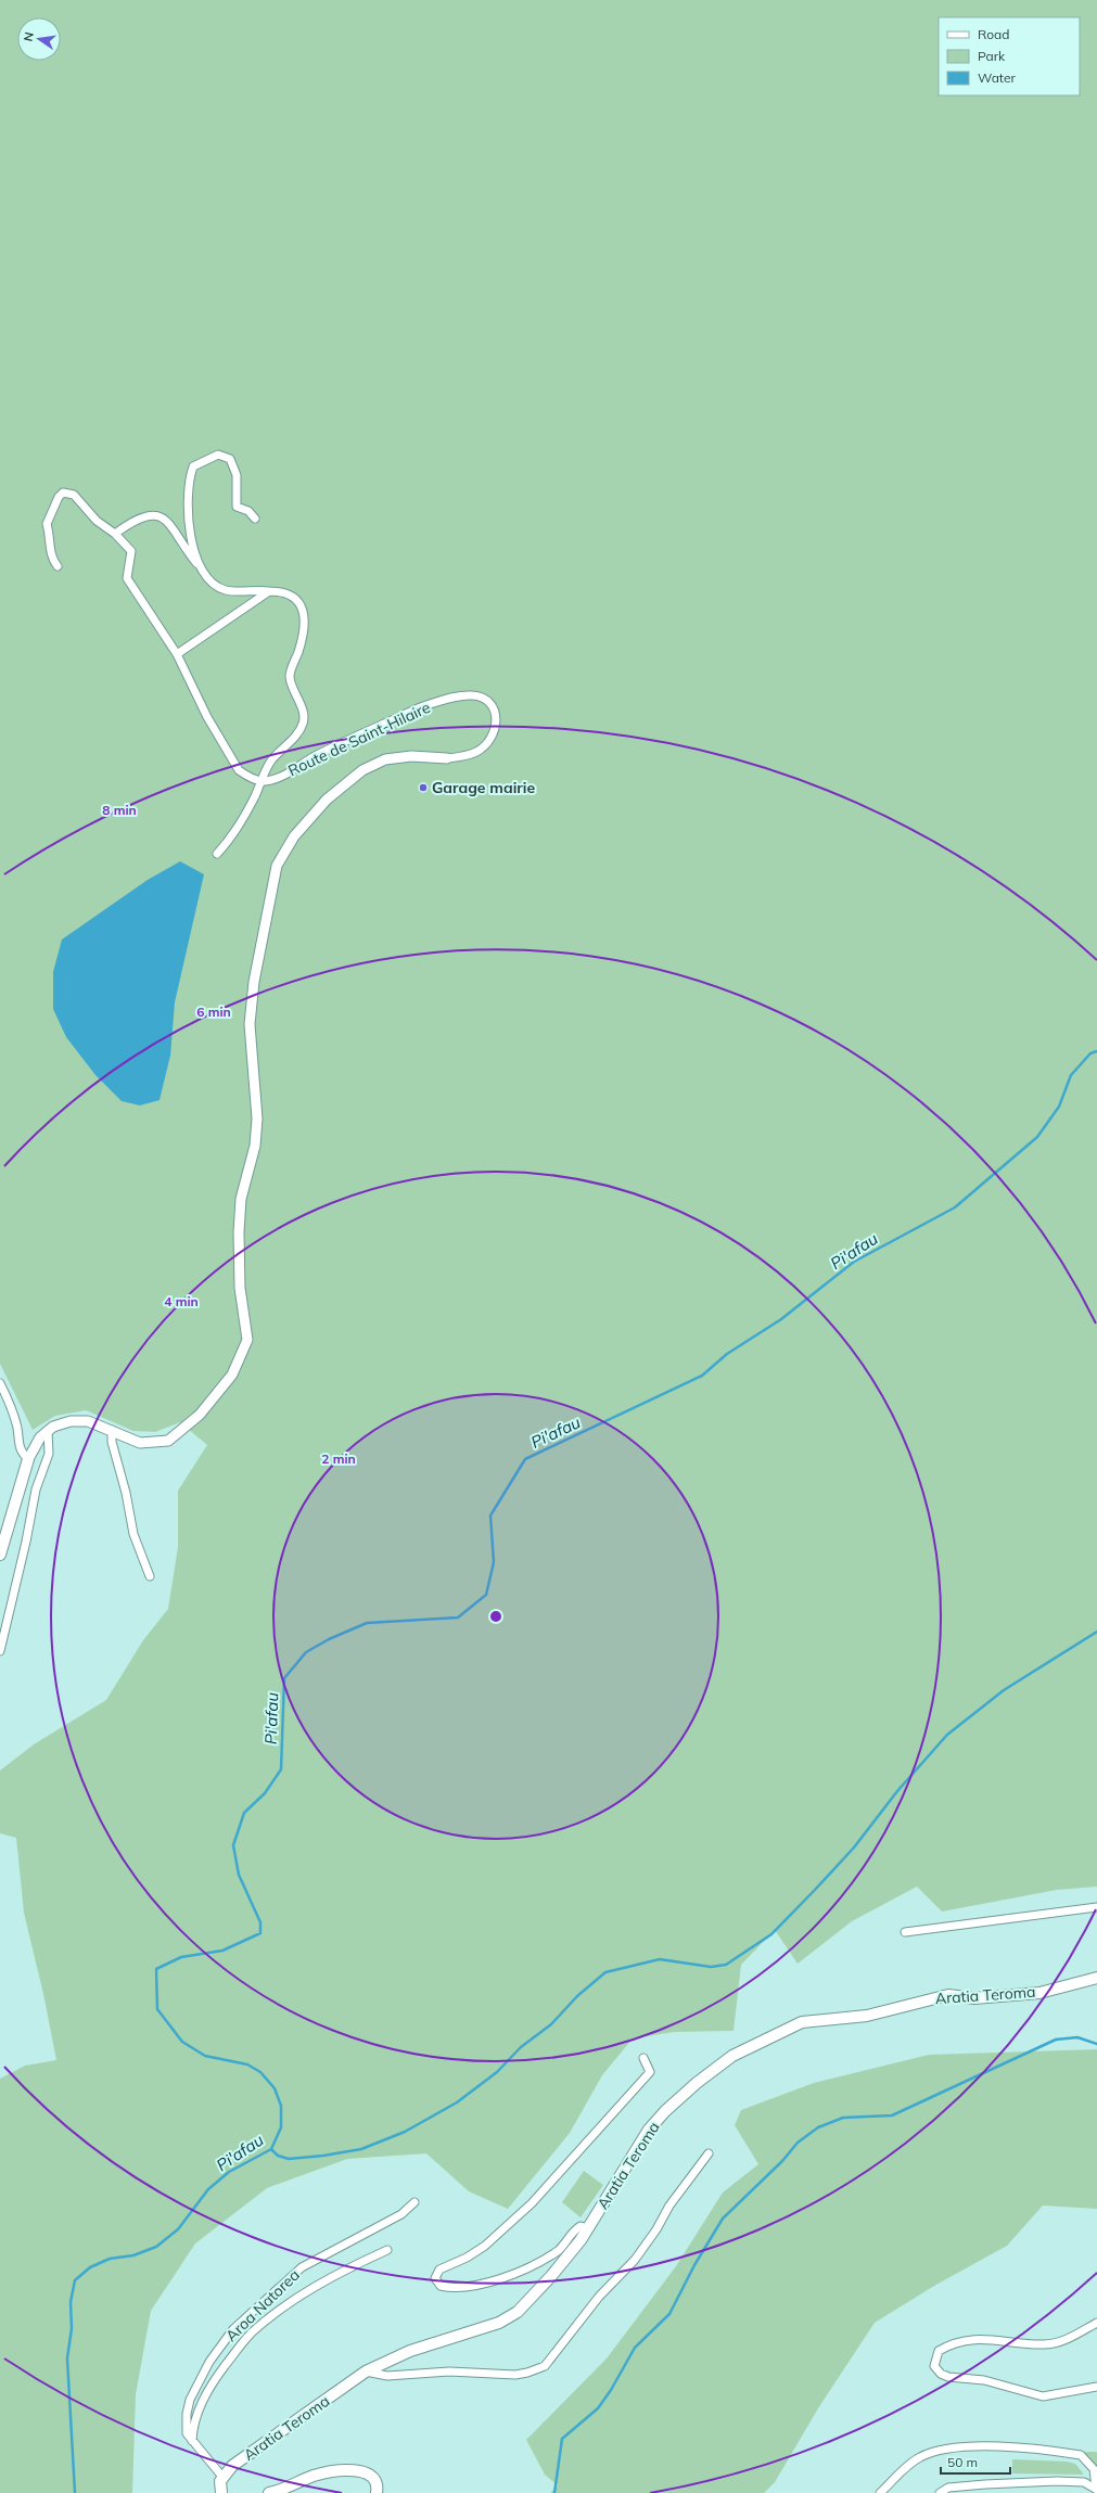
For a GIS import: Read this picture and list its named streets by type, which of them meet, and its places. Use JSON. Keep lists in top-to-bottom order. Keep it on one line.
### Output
{"streets":{"main road":["Route de Saint-Hilaire","Aratia Teroma"],"street":["Aroa Natorea"]},"crossings":[["Aratia Teroma","Aroa Natorea"]],"water":["Pi'afau"],"places":["Garage mairie"],"legend":["Road","Park","Water"],"scale_bar":"50 m","north":"left","rings":["8 min","6 min","4 min","2 min"]}
